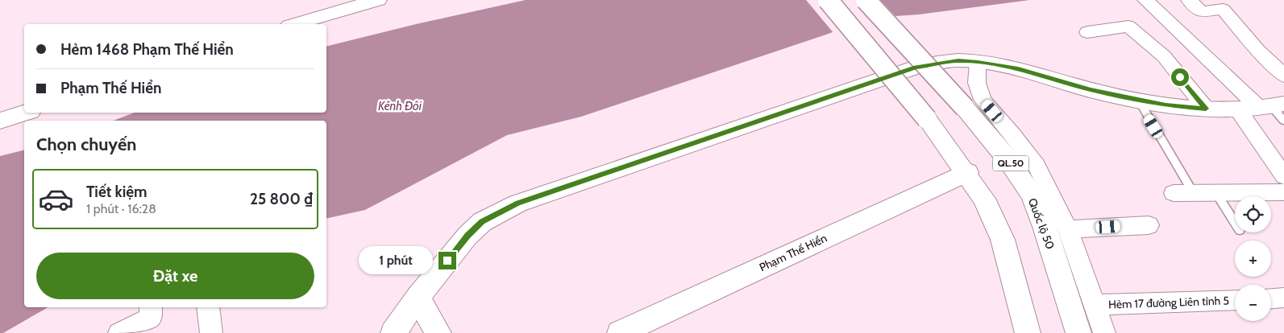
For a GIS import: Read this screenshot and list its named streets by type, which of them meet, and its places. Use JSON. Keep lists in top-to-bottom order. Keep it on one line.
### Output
{"streets":{"main road":["QL.50","Quốc lộ 50","Phạm Thế Hiển"],"street":["Hẻm 17 đường Liên tỉnh 5"]},"water":["Kênh Đôi"],"page":{"banner":["Hẻm 1468 Phạm Thế Hiển","Phạm Thế Hiển"],"heading":"Chọn chuyến","list":[{"name":"Tiết kiệm","note":"1 phút · 16:28","value":"25 800 ₫"}],"map_buttons":["+","−"],"buttons":"Đặt xe","bubble":"1 phút"}}
